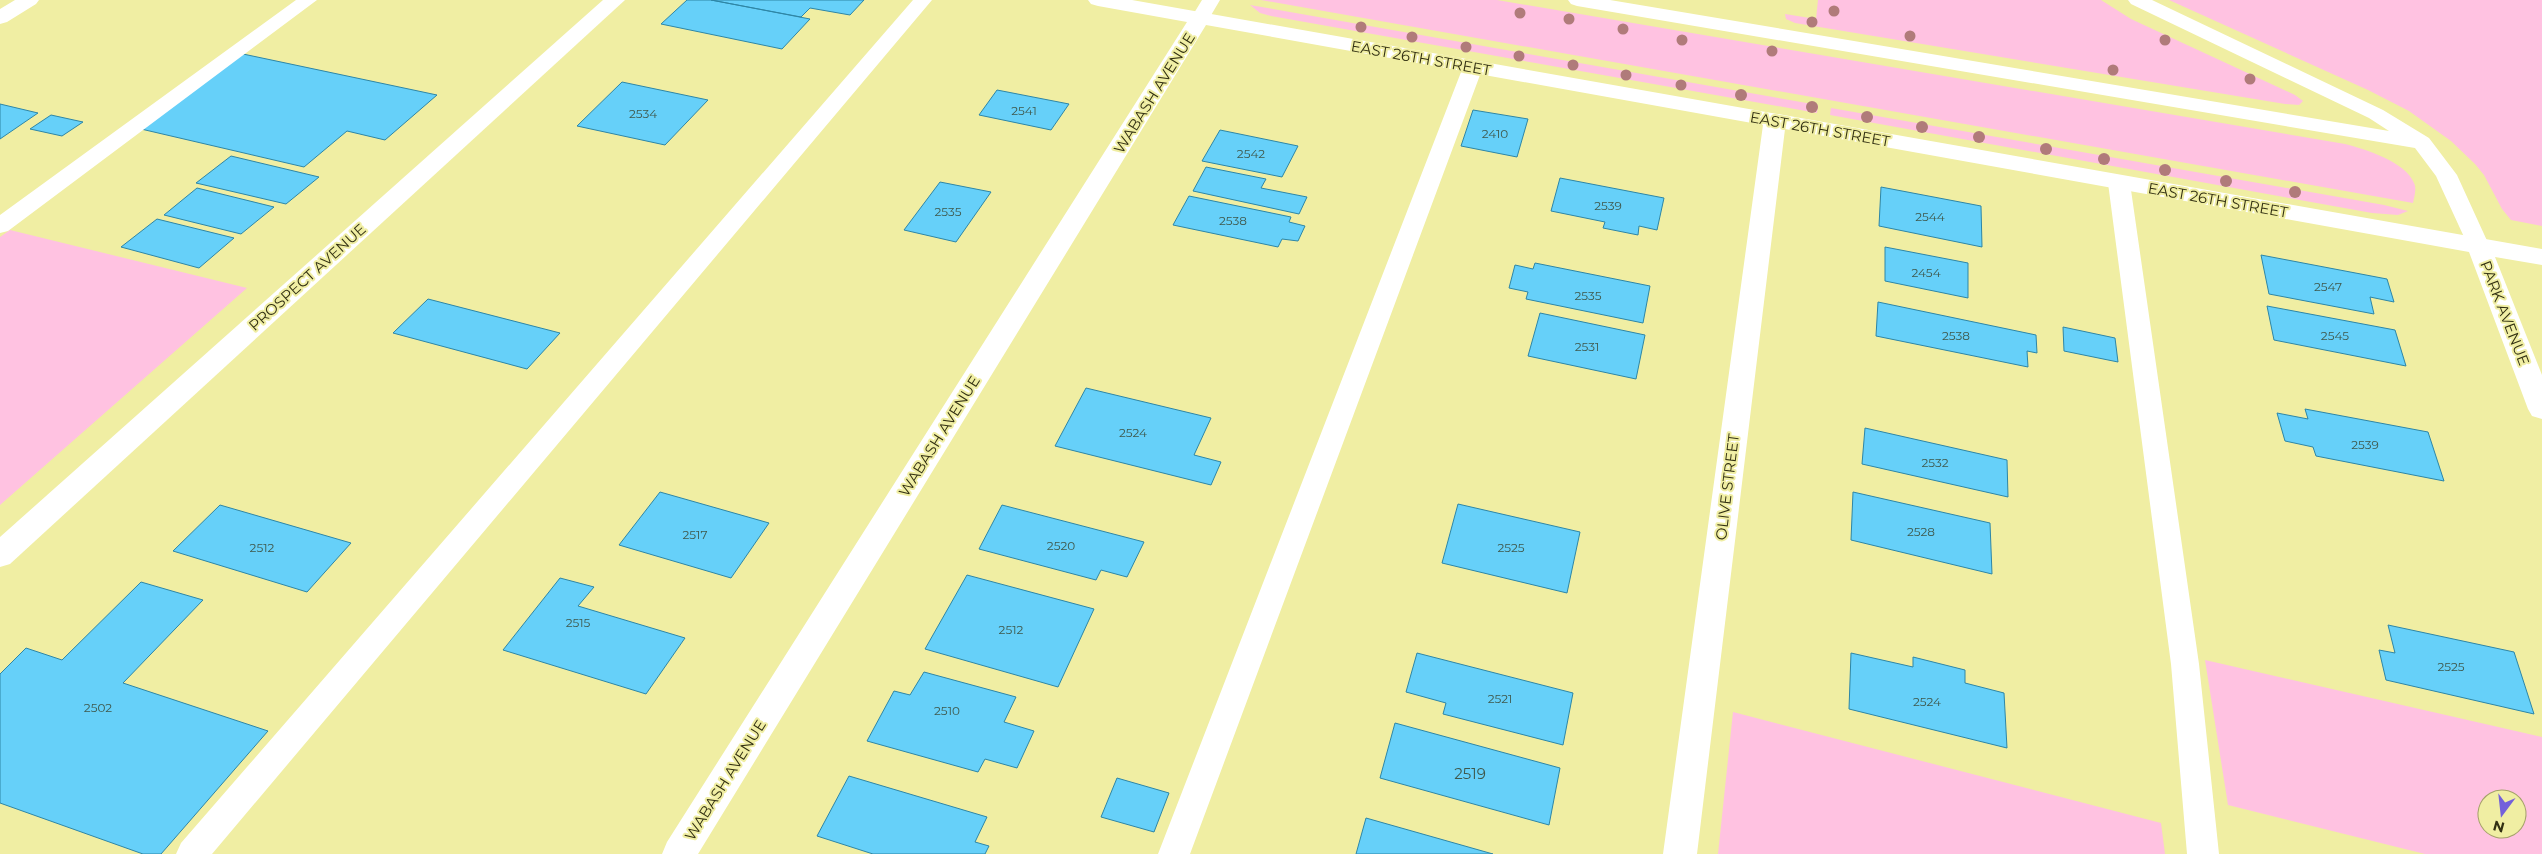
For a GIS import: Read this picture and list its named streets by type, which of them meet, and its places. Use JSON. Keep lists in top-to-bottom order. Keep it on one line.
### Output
{"streets":{"street":["EAST 26TH STREET","WABASH AVENUE","PROSPECT AVENUE","PARK AVENUE","OLIVE STREET"]},"crossings":[["EAST 26TH STREET","WABASH AVENUE"],["EAST 26TH STREET","PARK AVENUE"],["EAST 26TH STREET","OLIVE STREET"]],"house_numbers":["2541","2534","2410","2542","2539","2535","2544","2538","2454","2547","2535","2538","2545","2531","2524","2539","2532","2528","2517","2520","2512","2525","2515","2512","2525","2521","2524","2502","2510","2519"],"north":"bottom"}
